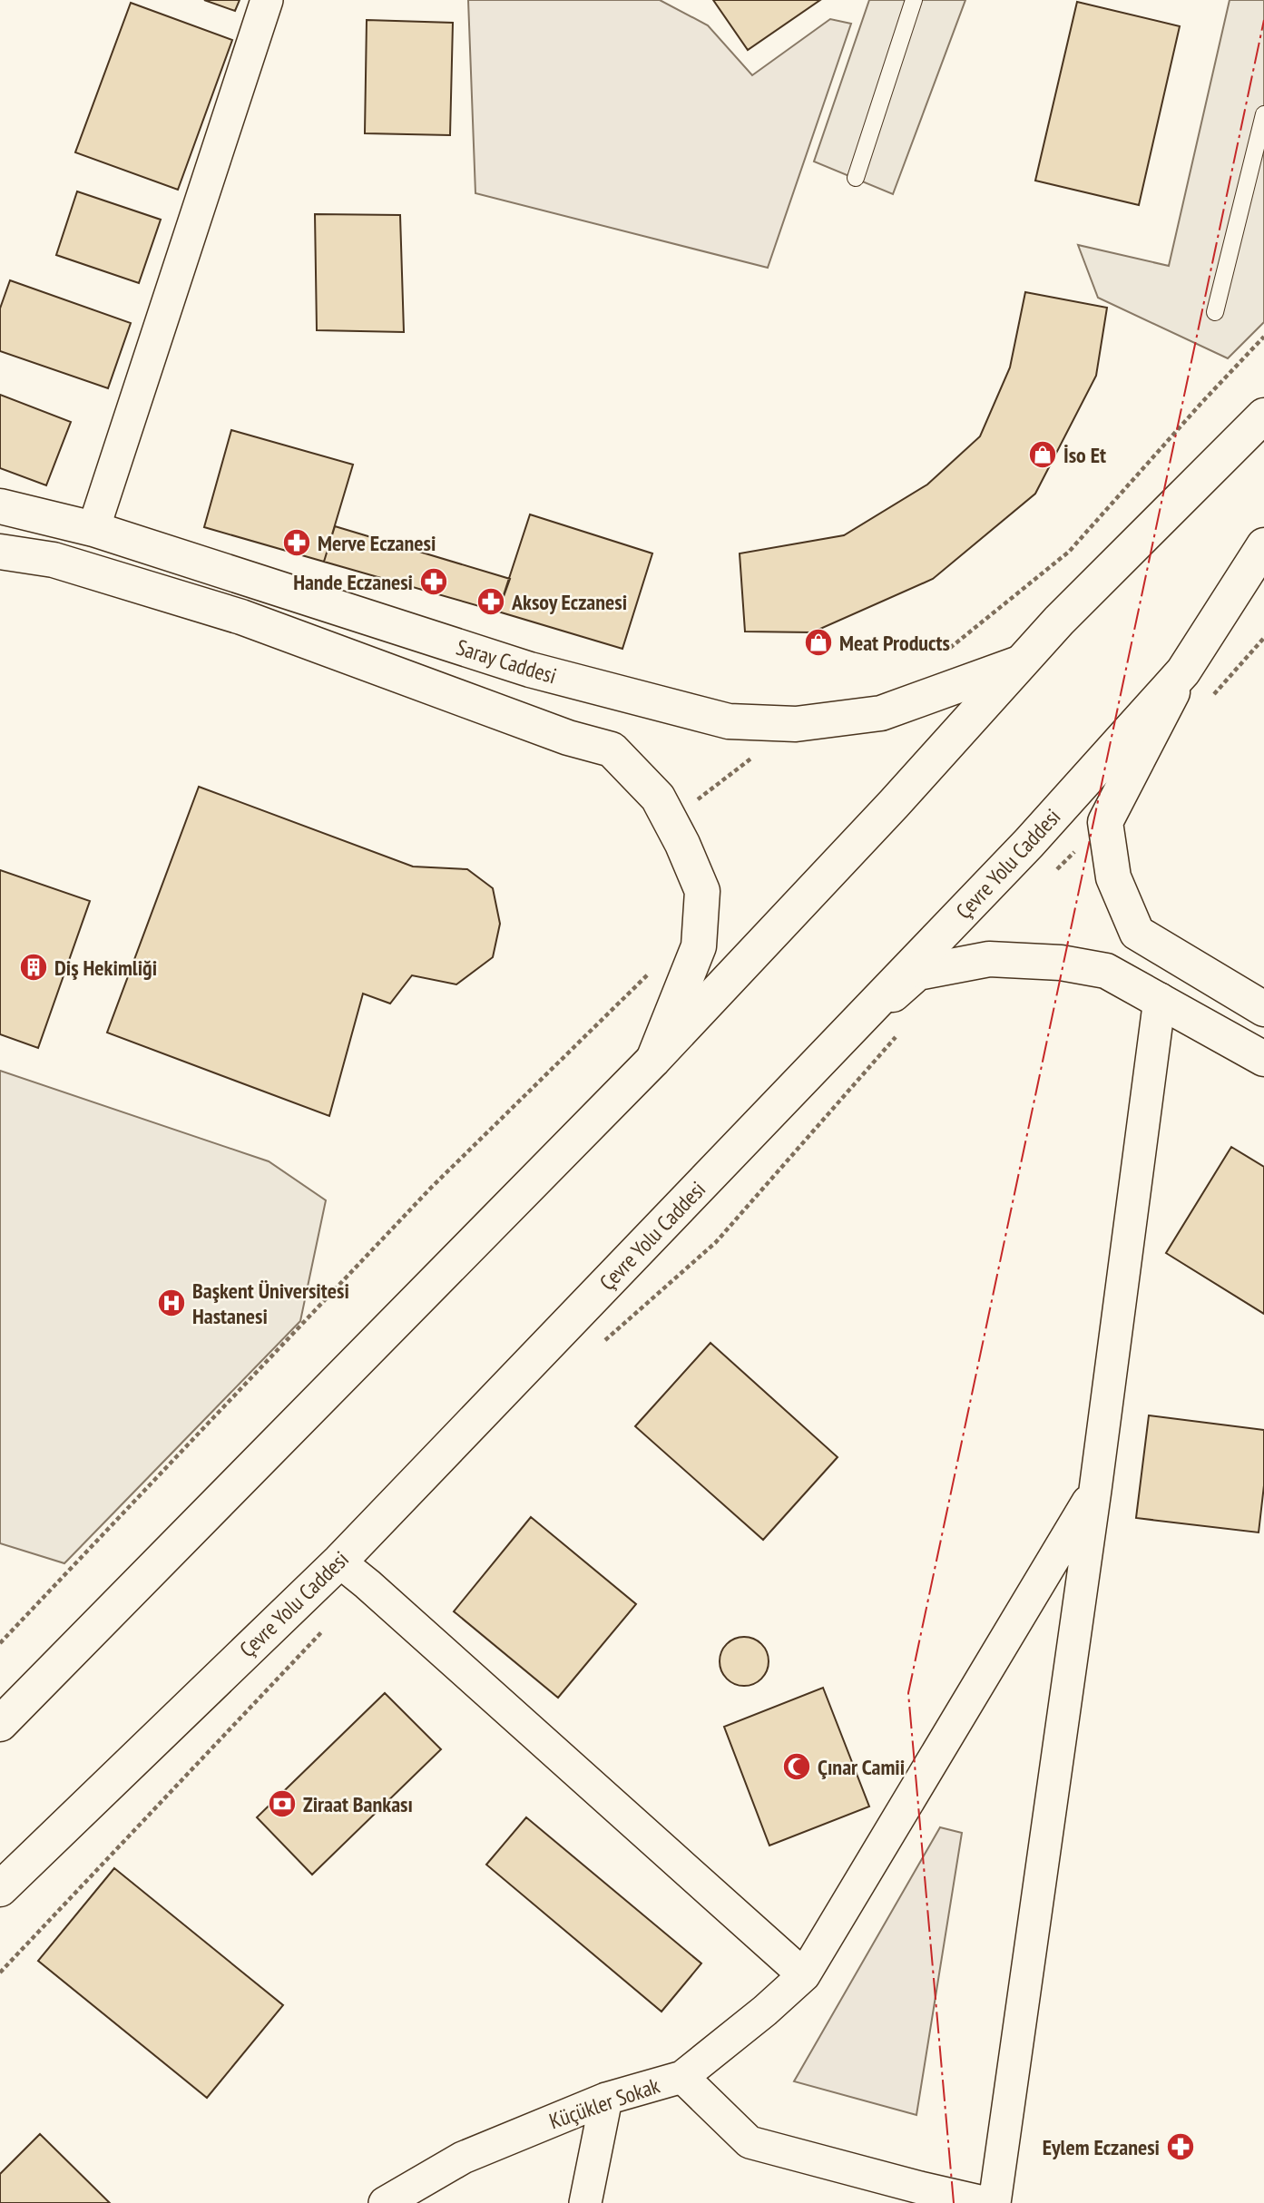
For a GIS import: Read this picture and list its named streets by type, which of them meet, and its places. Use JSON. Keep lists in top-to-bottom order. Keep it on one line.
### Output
{"streets":{"main road":["Saray Caddesi","Çevre Yolu Caddesi"],"street":["Küçükler Sokak"]},"places":{"shop":["İso Et","Meat Products"],"pharmacy":["Merve Eczanesi","Hande Eczanesi","Aksoy Eczanesi","Eylem Eczanesi"],"building":["Diş Hekimliği"],"hospital":["Başkent Üniversitesi Hastanesi"],"mosque":["Çınar Camii"],"bank":["Ziraat Bankası"]}}
